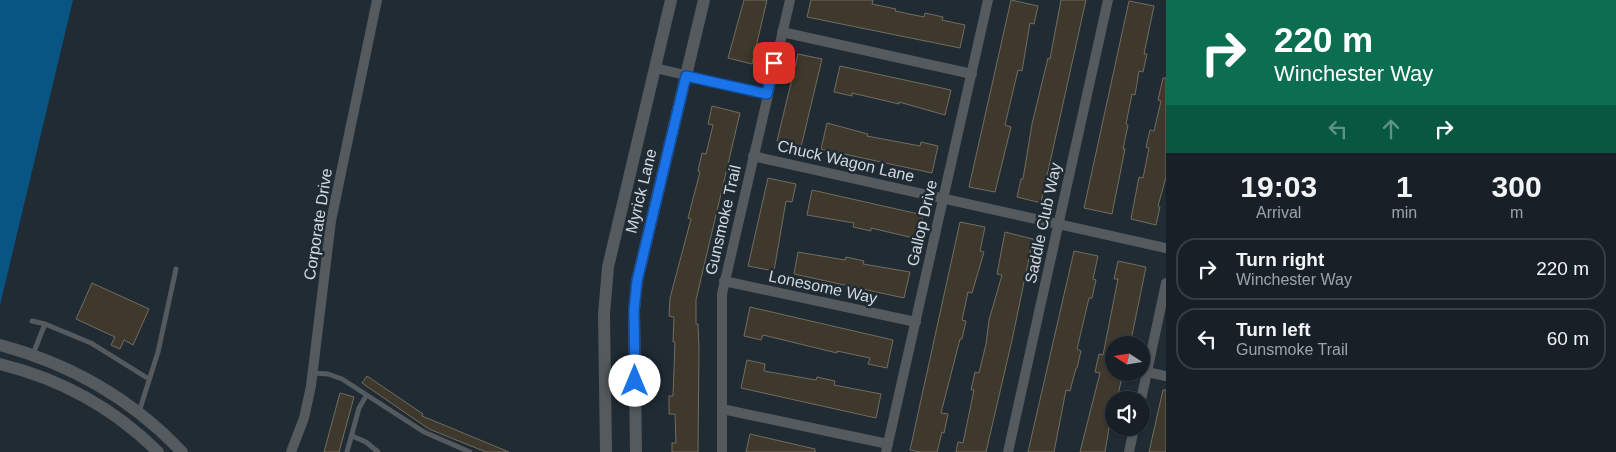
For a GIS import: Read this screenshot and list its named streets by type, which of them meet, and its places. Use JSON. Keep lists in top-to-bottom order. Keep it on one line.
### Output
{"streets":{"street":["Chuck Wagon Lane","Myrick Lane","Gunsmoke Trail","Gallop Drive","Saddle Club Way","Corporate Drive","Lonesome Way"]},"crossings":[["Chuck Wagon Lane","Gunsmoke Trail"],["Chuck Wagon Lane","Gallop Drive"],["Chuck Wagon Lane","Saddle Club Way"],["Gunsmoke Trail","Lonesome Way"],["Gallop Drive","Lonesome Way"]],"north":"left","page":{"turn":["220 m","Winchester Way"],"eta":["19:03","Arrival","1","min","300","m"],"list":[{"name":"Turn right","note":"Winchester Way","value":"220 m"},{"name":"Turn left","note":"Gunsmoke Trail","value":"60 m"}]}}
